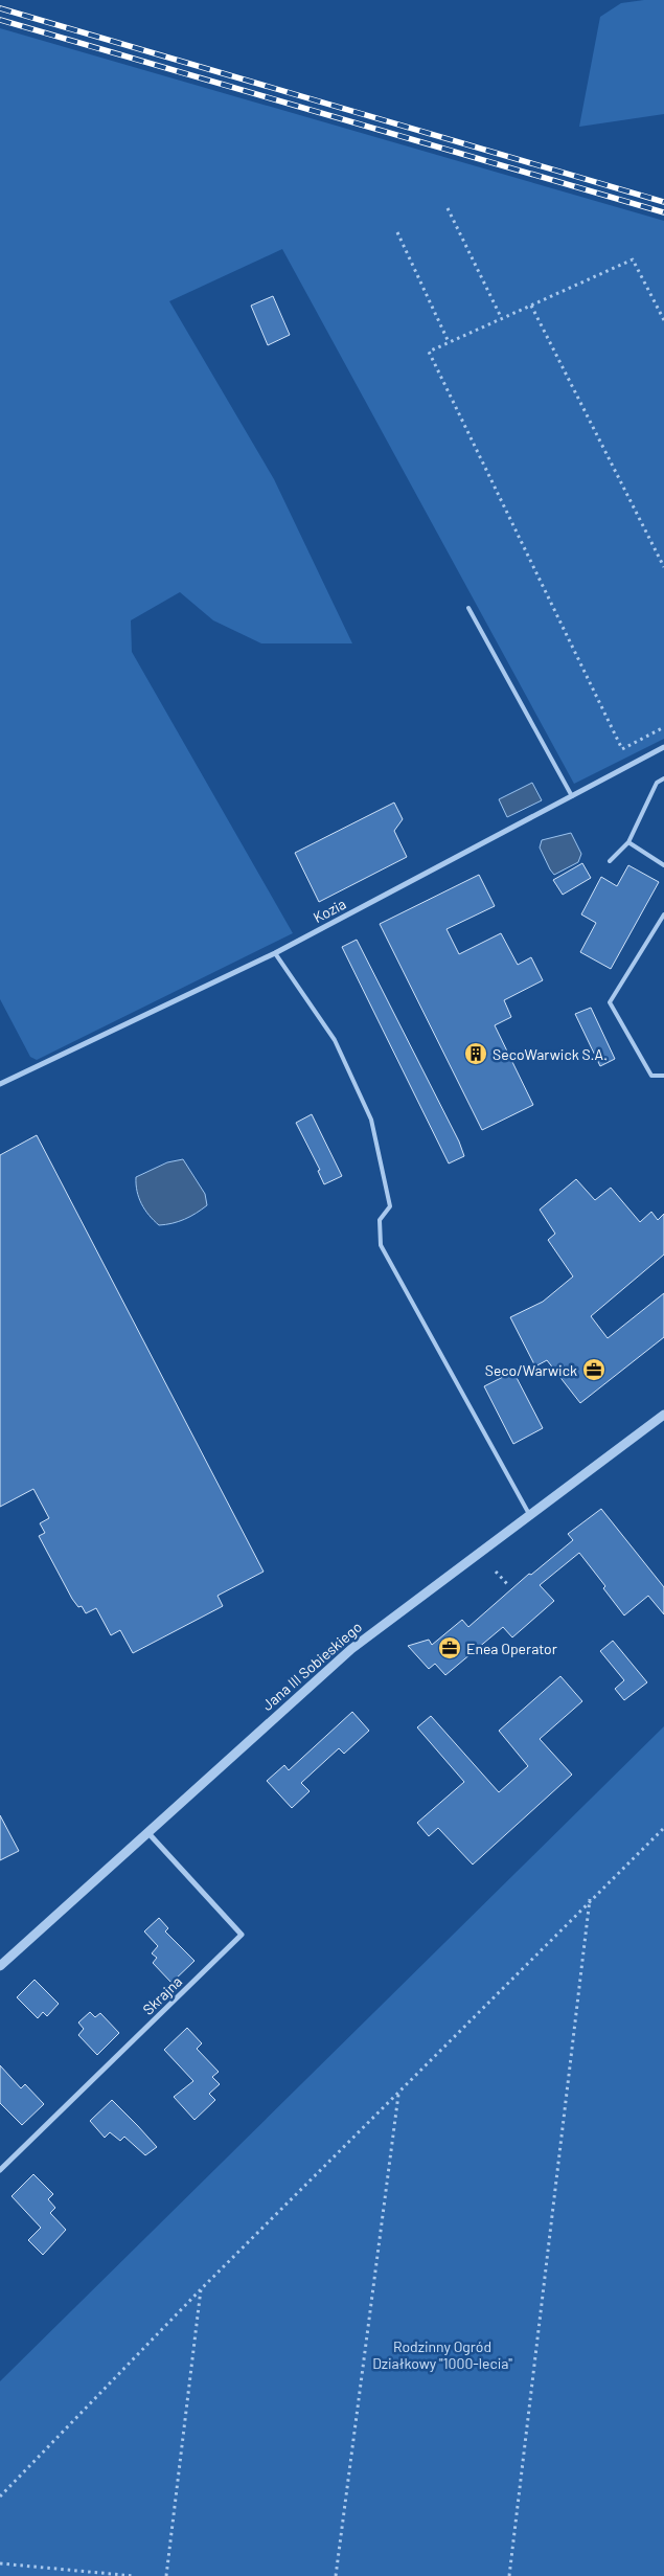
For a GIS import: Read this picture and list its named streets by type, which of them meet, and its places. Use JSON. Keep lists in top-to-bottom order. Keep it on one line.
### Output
{"streets":{"street":["Kozia","Jana III Sobieskiego","Skrajna"]},"crossings":[["Jana III Sobieskiego","Skrajna"]],"parks":["Rodzinny Ogród Działkowy \"1000-lecia\""],"places":{"building":["SecoWarwick S.A."],"office":["Seco/Warwick","Enea Operator"]}}
